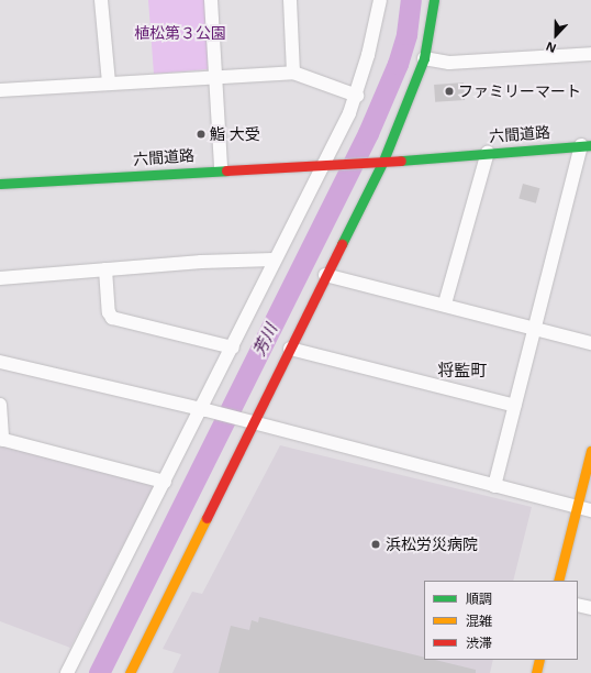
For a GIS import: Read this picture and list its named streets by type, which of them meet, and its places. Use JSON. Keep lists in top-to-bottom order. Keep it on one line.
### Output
{"streets":{"street":["六間道路"]},"districts":["将監町"],"water":["芳川"],"parks":["植松第３公園"],"places":["ファミリーマート","鮨 大受","浜松労災病院"],"legend":["順調","混雑","渋滞"],"north":"bottom"}
